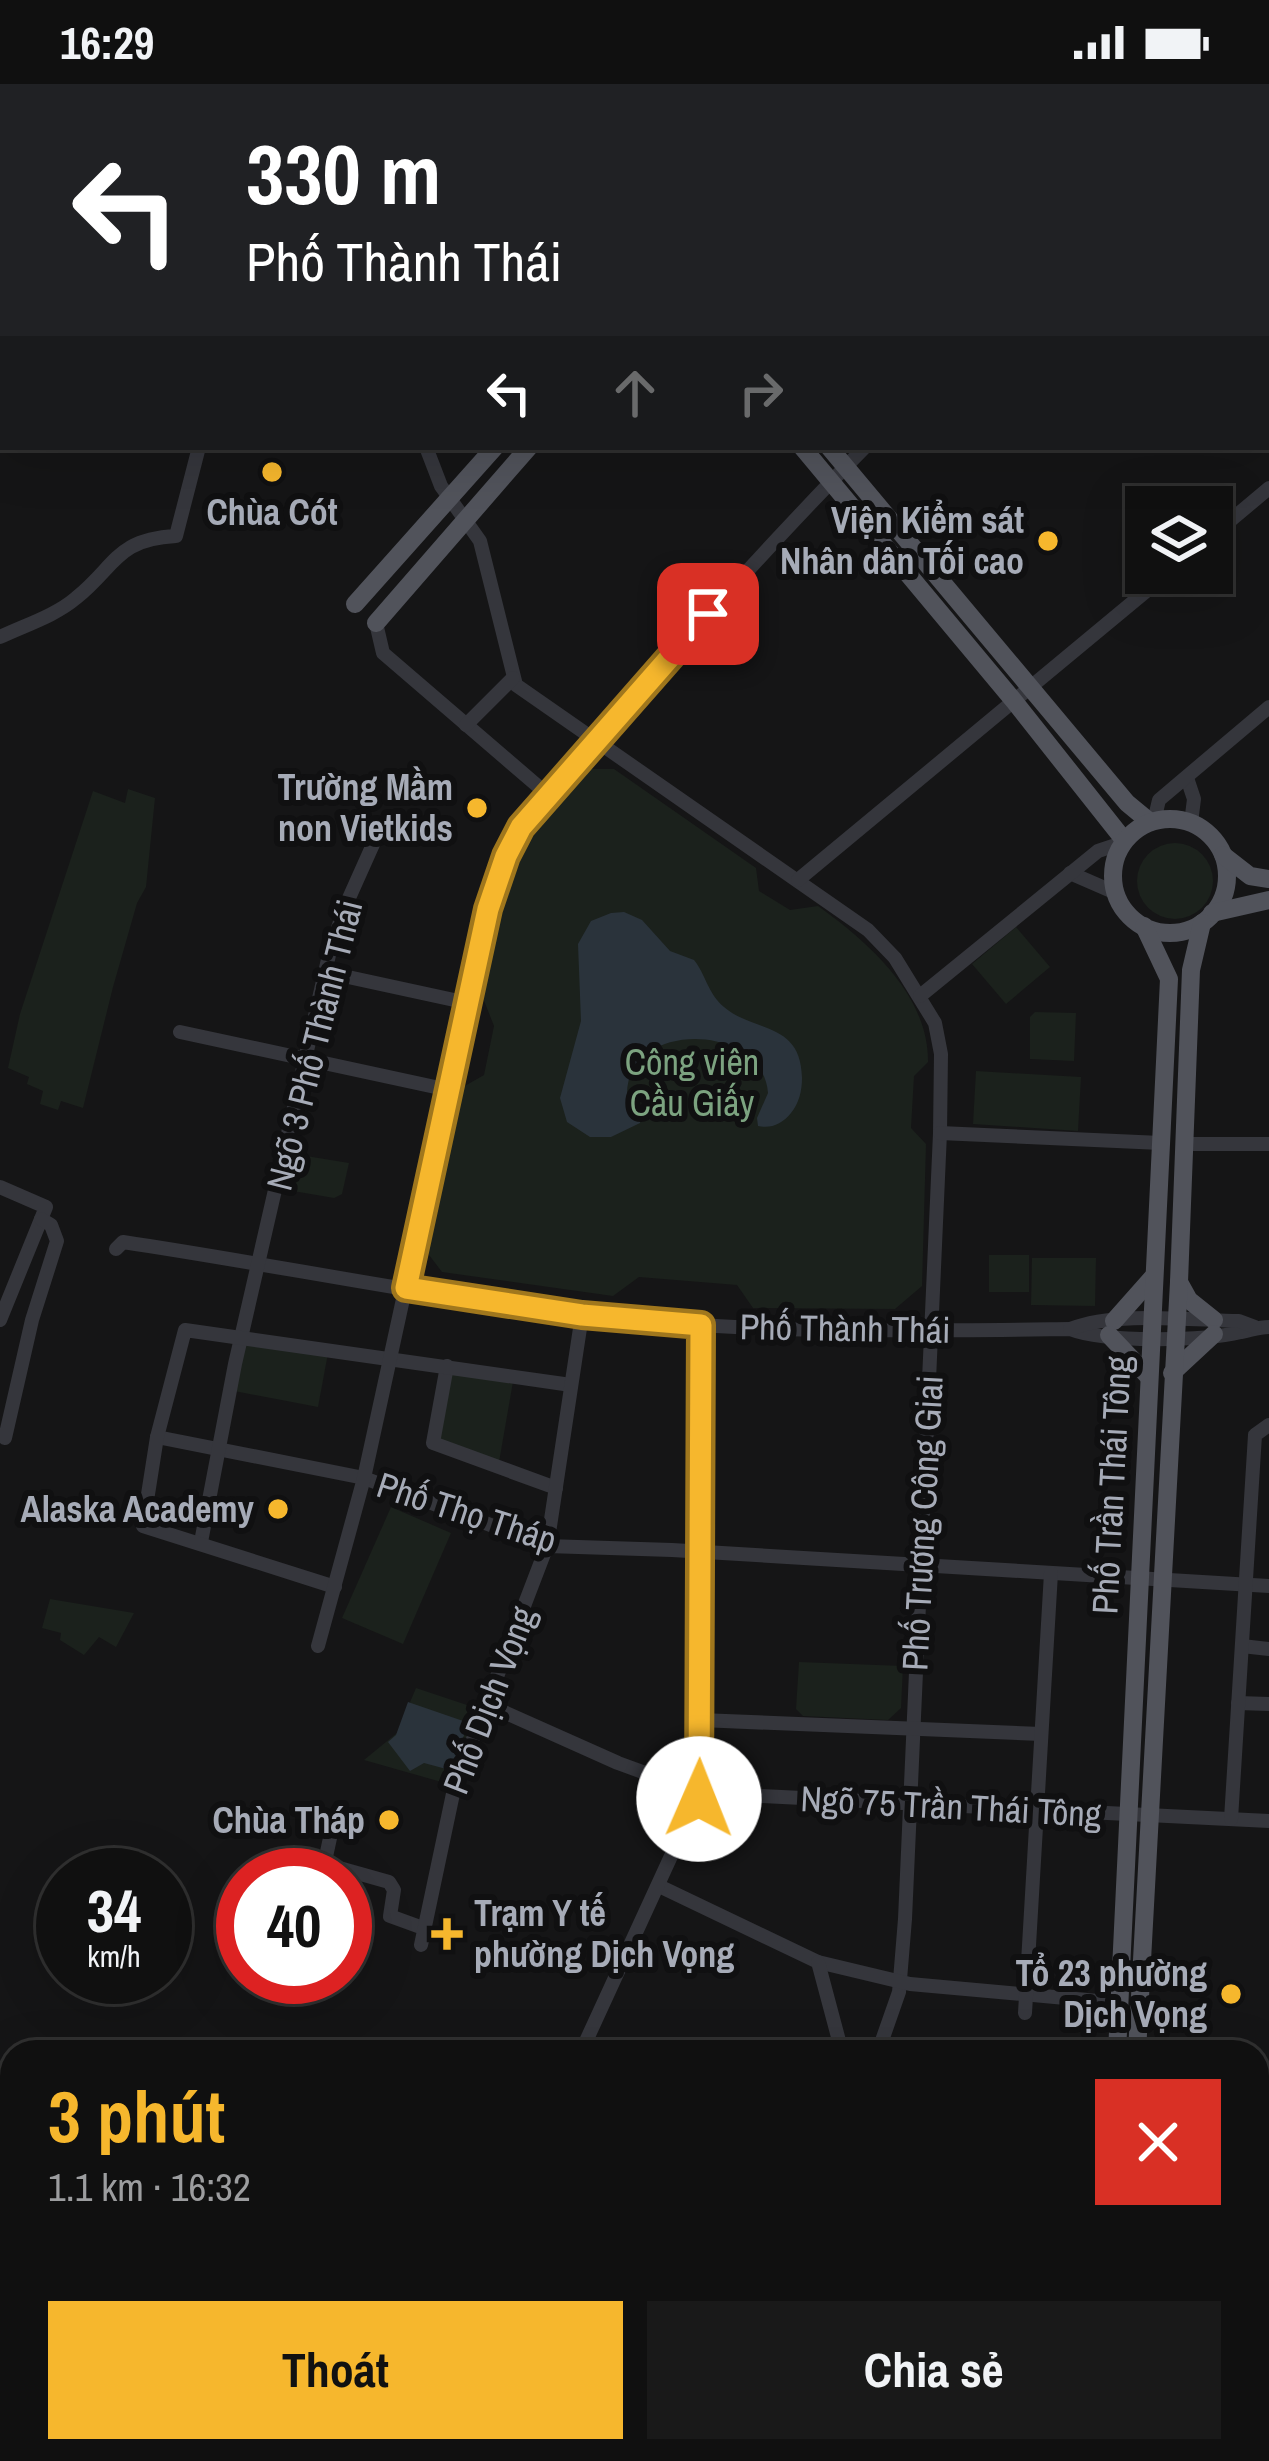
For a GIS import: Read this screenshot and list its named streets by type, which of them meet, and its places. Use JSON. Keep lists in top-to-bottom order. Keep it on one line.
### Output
{"streets":{"main road":["Phố Trần Thái Tông"],"street":["Ngõ 3 Phố Thành Thái","Phố Thành Thái","Phố Thọ Tháp","Phố Trương Công Giai","Phố Dịch Vọng","Ngõ 75 Trần Thái Tông"]},"crossings":[["Ngõ 3 Phố Thành Thái","Phố Thành Thái"],["Ngõ 3 Phố Thành Thái","Phố Thọ Tháp"],["Phố Thành Thái","Phố Trần Thái Tông"],["Phố Thành Thái","Phố Trương Công Giai"],["Phố Thành Thái","Phố Dịch Vọng"],["Phố Trần Thái Tông","Phố Thọ Tháp"],["Phố Trần Thái Tông","Ngõ 75 Trần Thái Tông"],["Phố Thọ Tháp","Phố Trương Công Giai"],["Phố Thọ Tháp","Phố Dịch Vọng"],["Phố Trương Công Giai","Ngõ 75 Trần Thái Tông"],["Phố Dịch Vọng","Ngõ 75 Trần Thái Tông"]],"parks":["Công viên Cầu Giấy"],"places":{"other":["Chùa Cót","Viện Kiểm sát Nhân dân Tối cao","Trường Mầm non Vietkids","Alaska Academy","Chùa Tháp","Tổ 23 phường Dịch Vọng"],"health":["Trạm Y tế phường Dịch Vọng"]},"page":{"status":"16:29","turn":["330 m","Phố Thành Thái"],"speed":"34 km/h","limit":"40","heading":["3 phút","1.1 km · 16:32"],"buttons":["Thoát","Chia sẻ"]}}
